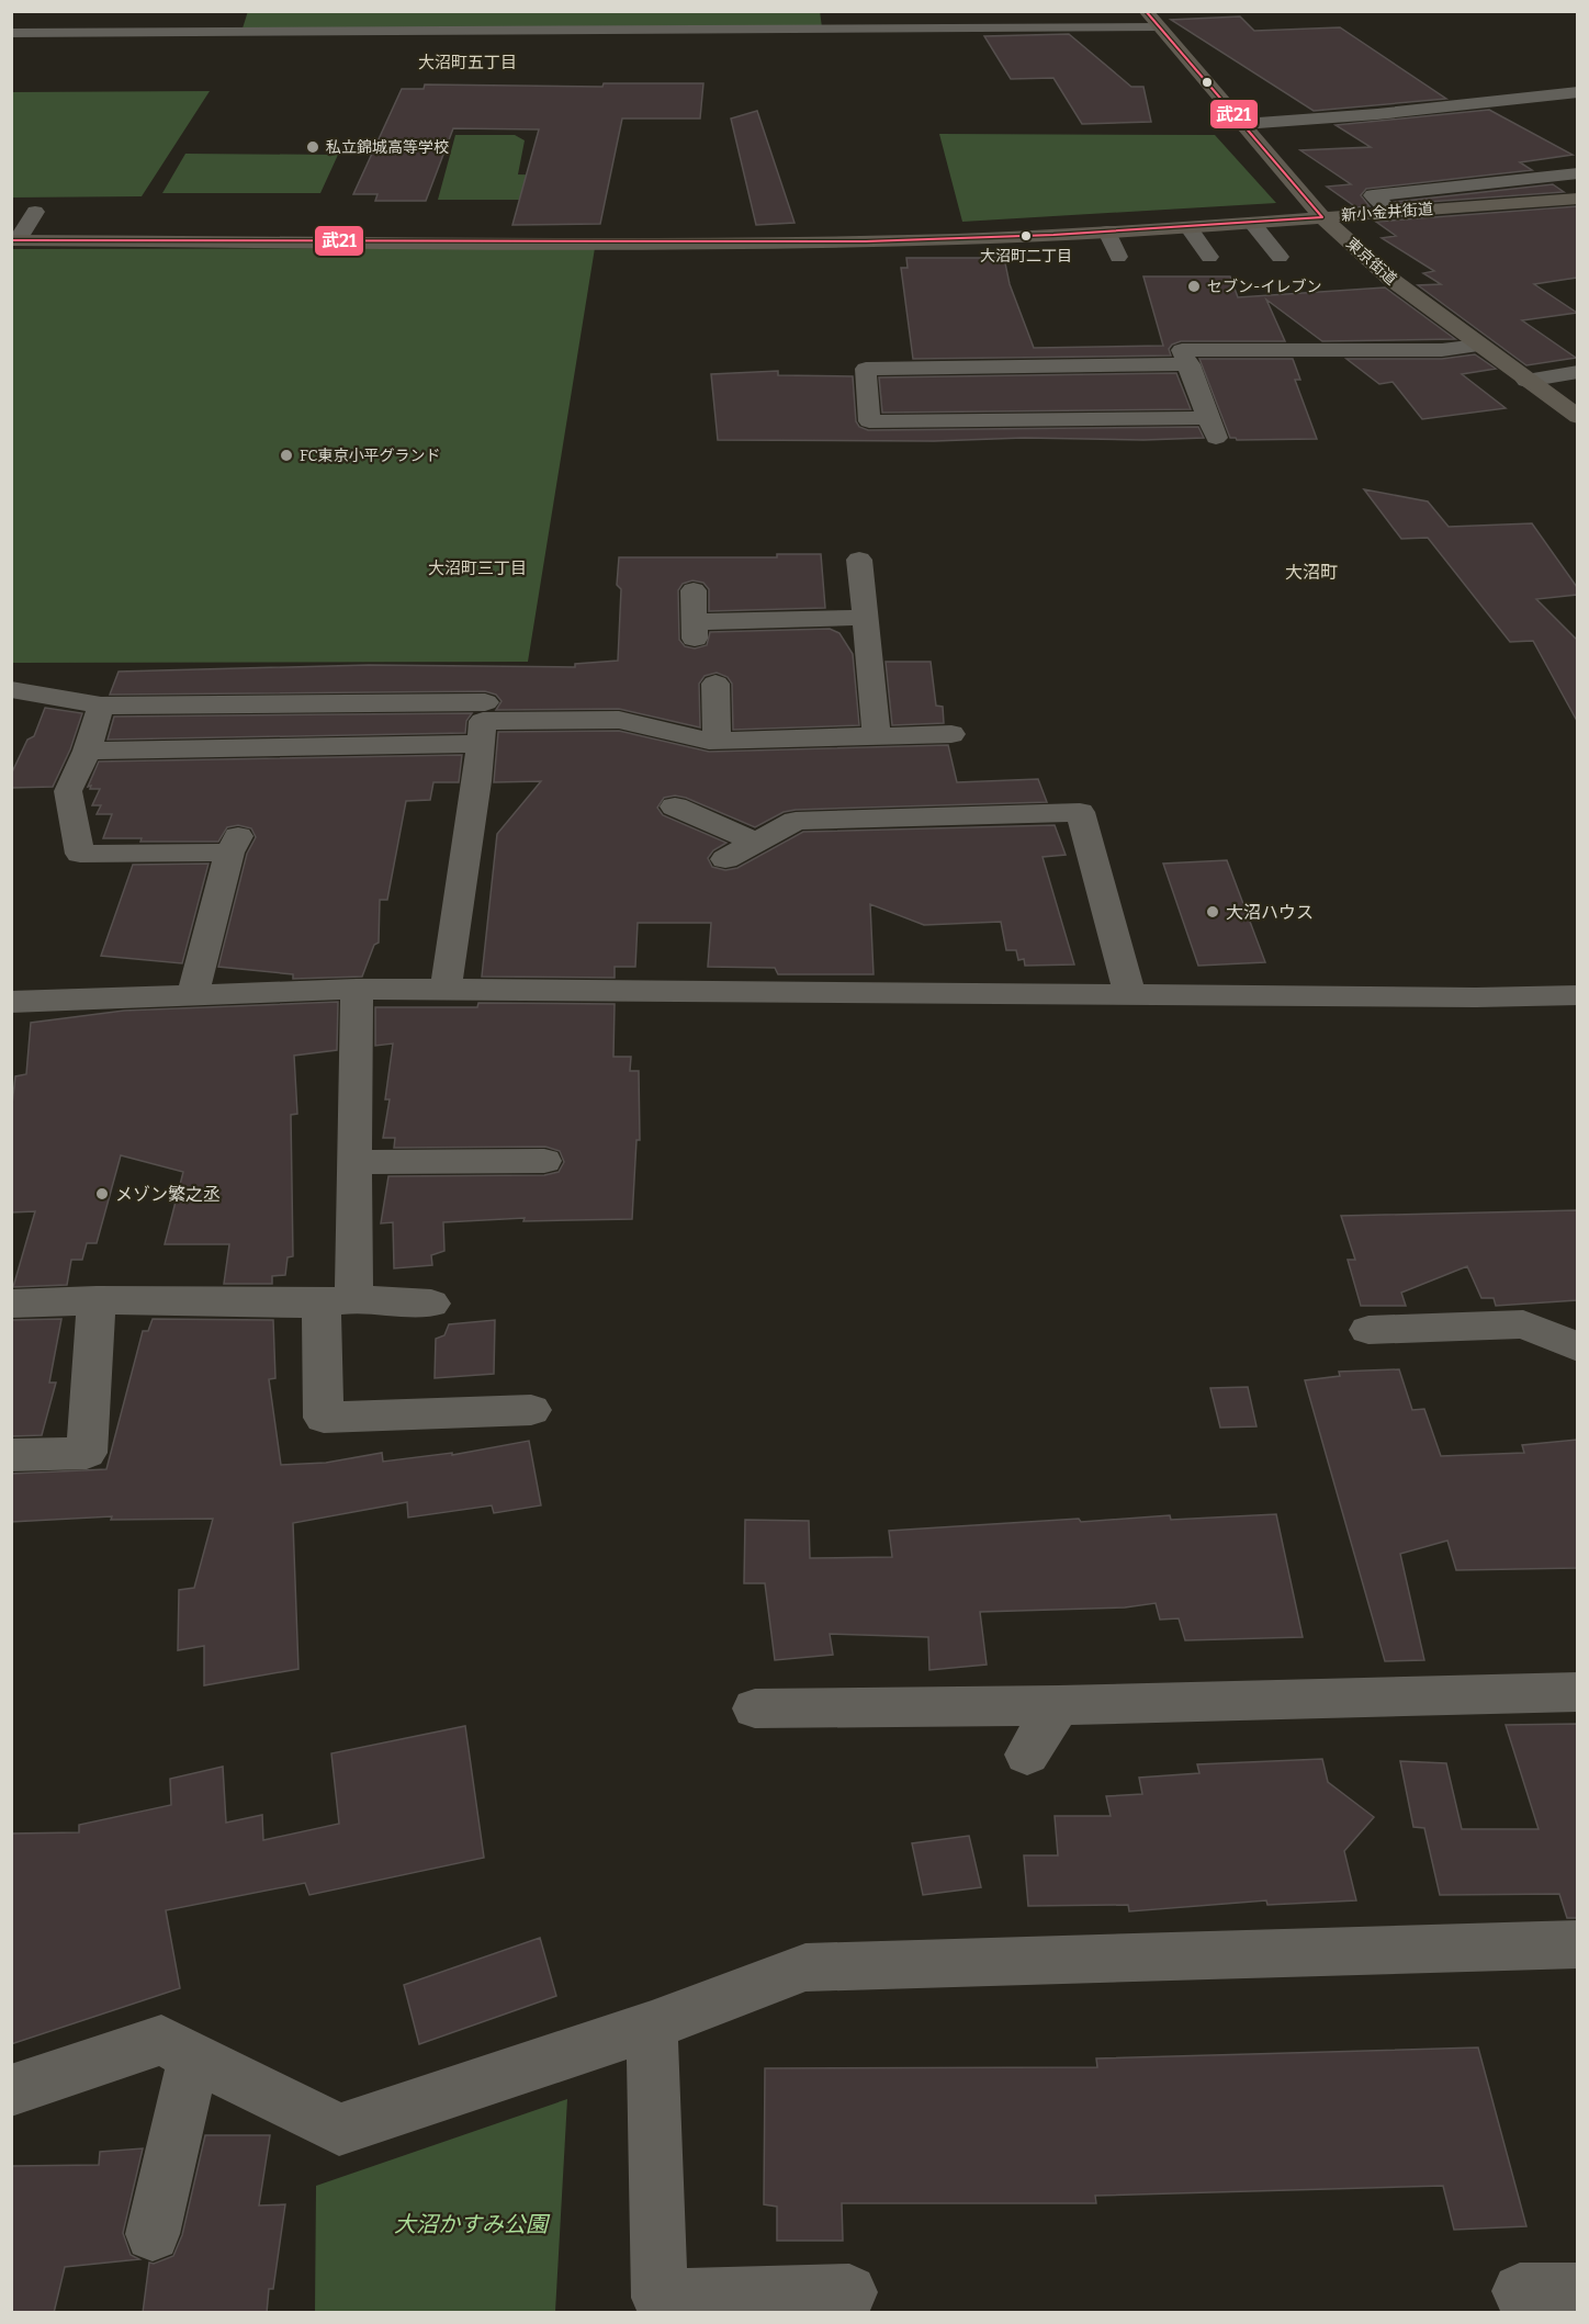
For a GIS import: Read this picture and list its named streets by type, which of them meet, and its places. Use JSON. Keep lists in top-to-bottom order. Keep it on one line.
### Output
{"streets":{"main road":["新小金井街道","東京街道"]},"crossings":[["新小金井街道","東京街道"]],"districts":["大沼町五丁目","大沼町三丁目","大沼町"],"parks":["大沼かすみ公園"],"places":["私立錦城高等学校","大沼町二丁目","セブン-イレブン","FC東京小平グランド","大沼ハウス","メゾン繁之丞"],"lines":["transit line 武21"]}
